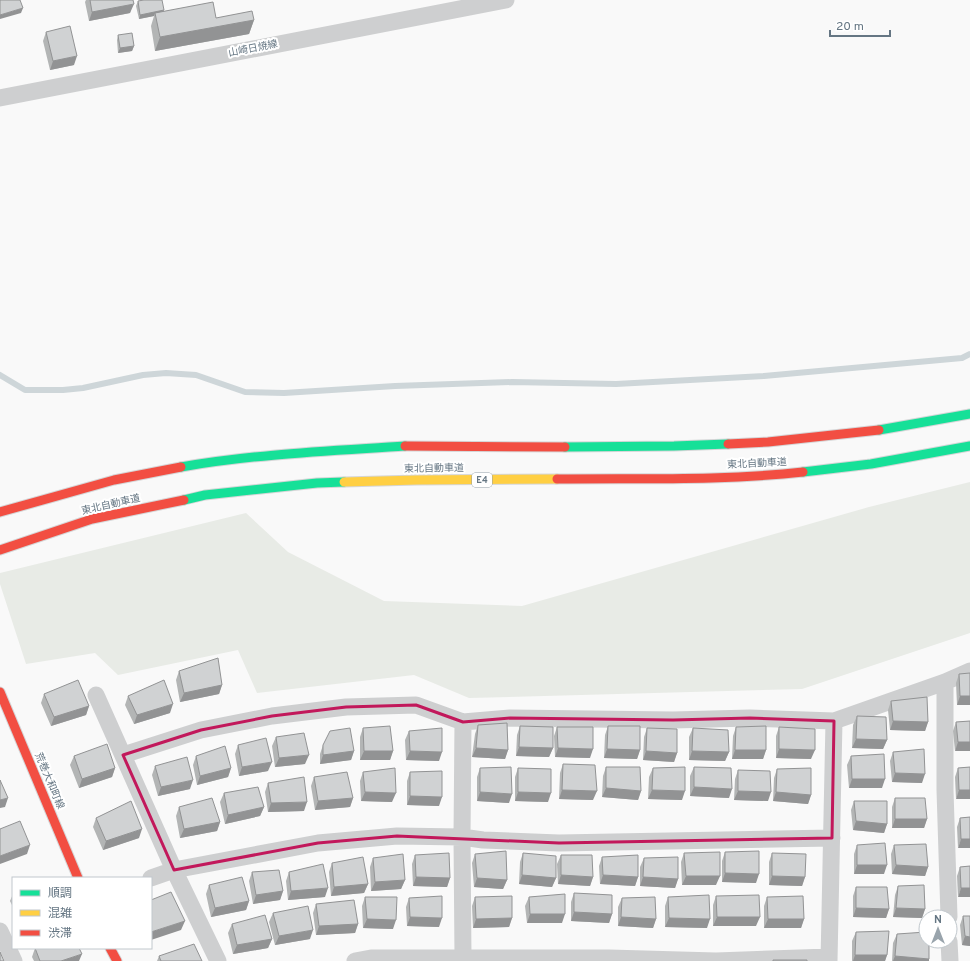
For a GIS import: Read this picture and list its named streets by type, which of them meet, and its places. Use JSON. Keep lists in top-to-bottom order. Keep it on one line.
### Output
{"streets":{"main road":["東北自動車道","E4","荒巻大和町線"],"street":["山崎日焼線"]},"legend":["順調","混雑","渋滞"],"scale_bar":"20 m","north":"top"}
